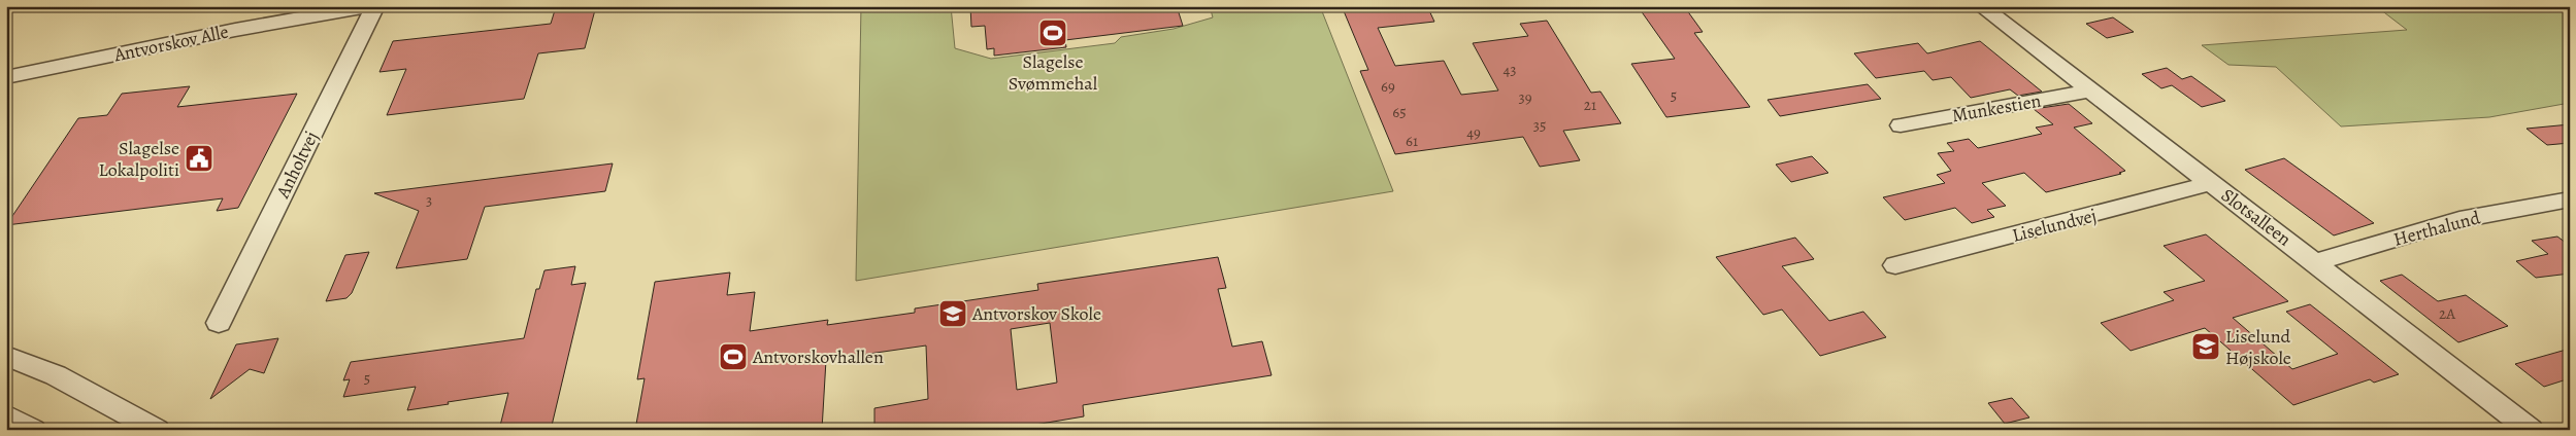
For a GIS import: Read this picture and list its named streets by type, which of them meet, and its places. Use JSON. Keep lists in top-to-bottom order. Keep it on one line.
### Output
{"streets":{"street":["Antvorskov Alle","Munkestien","Anholtvej","Slotsalleen","Liselundvej","Herthalund"]},"crossings":[["Munkestien","Slotsalleen"],["Slotsalleen","Liselundvej"],["Slotsalleen","Herthalund"]],"places":{"sports":["Slagelse Svømmehal","Antvorskovhallen"],"public building":["Slagelse Lokalpoliti"],"school or university":["Antvorskov Skole","Liselund Højskole"]},"house_numbers":["43","69","5","39","21","65","35","49","61","3","2A","5"]}
